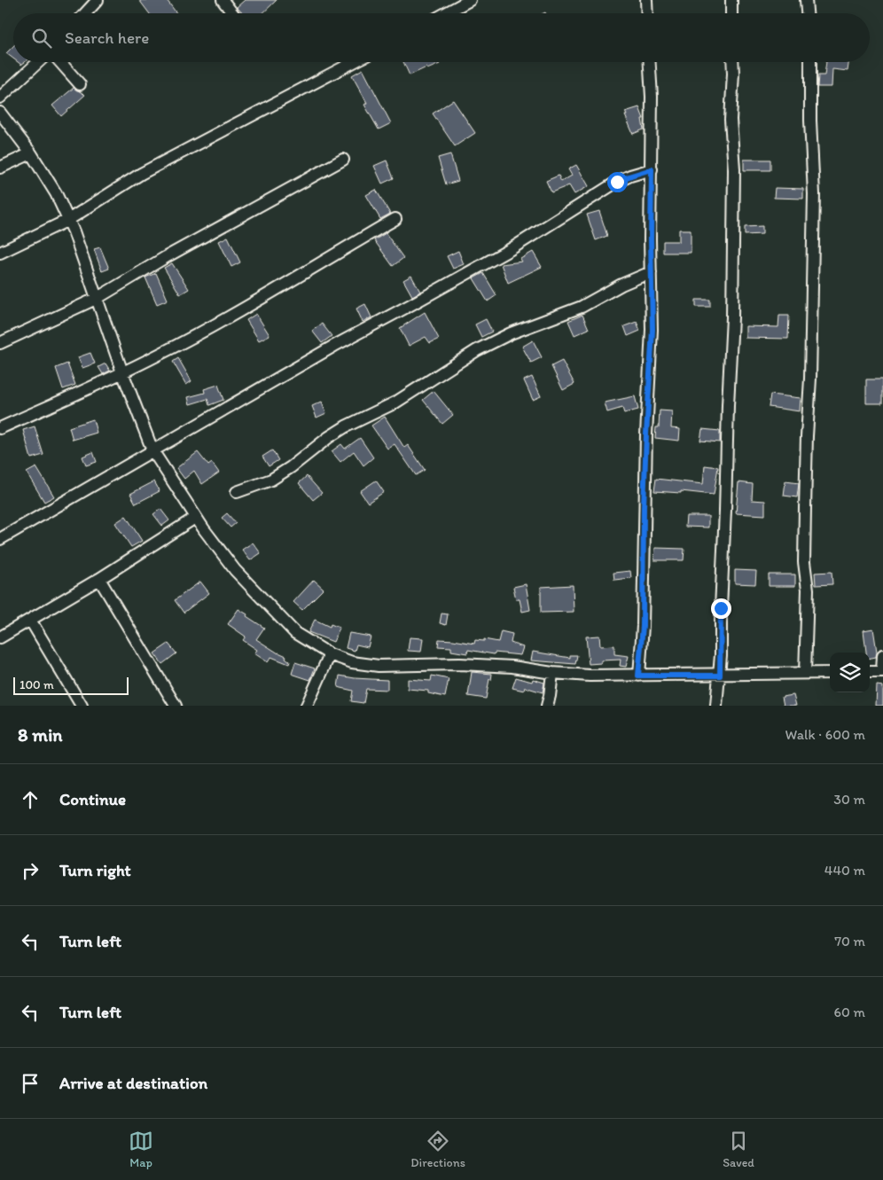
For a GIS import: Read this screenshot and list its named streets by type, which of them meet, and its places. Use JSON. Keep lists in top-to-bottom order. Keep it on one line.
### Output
{"scale_bar":"100 m","page":{"search":"Search here","scale":"100 m","heading":["8 min","Walk · 600 m"],"list":[["Continue","30 m"],["Turn right","440 m"],["Turn left","70 m"],["Turn left","60 m"],"Arrive at destination"],"nav":["Map","Directions","Saved"]}}
